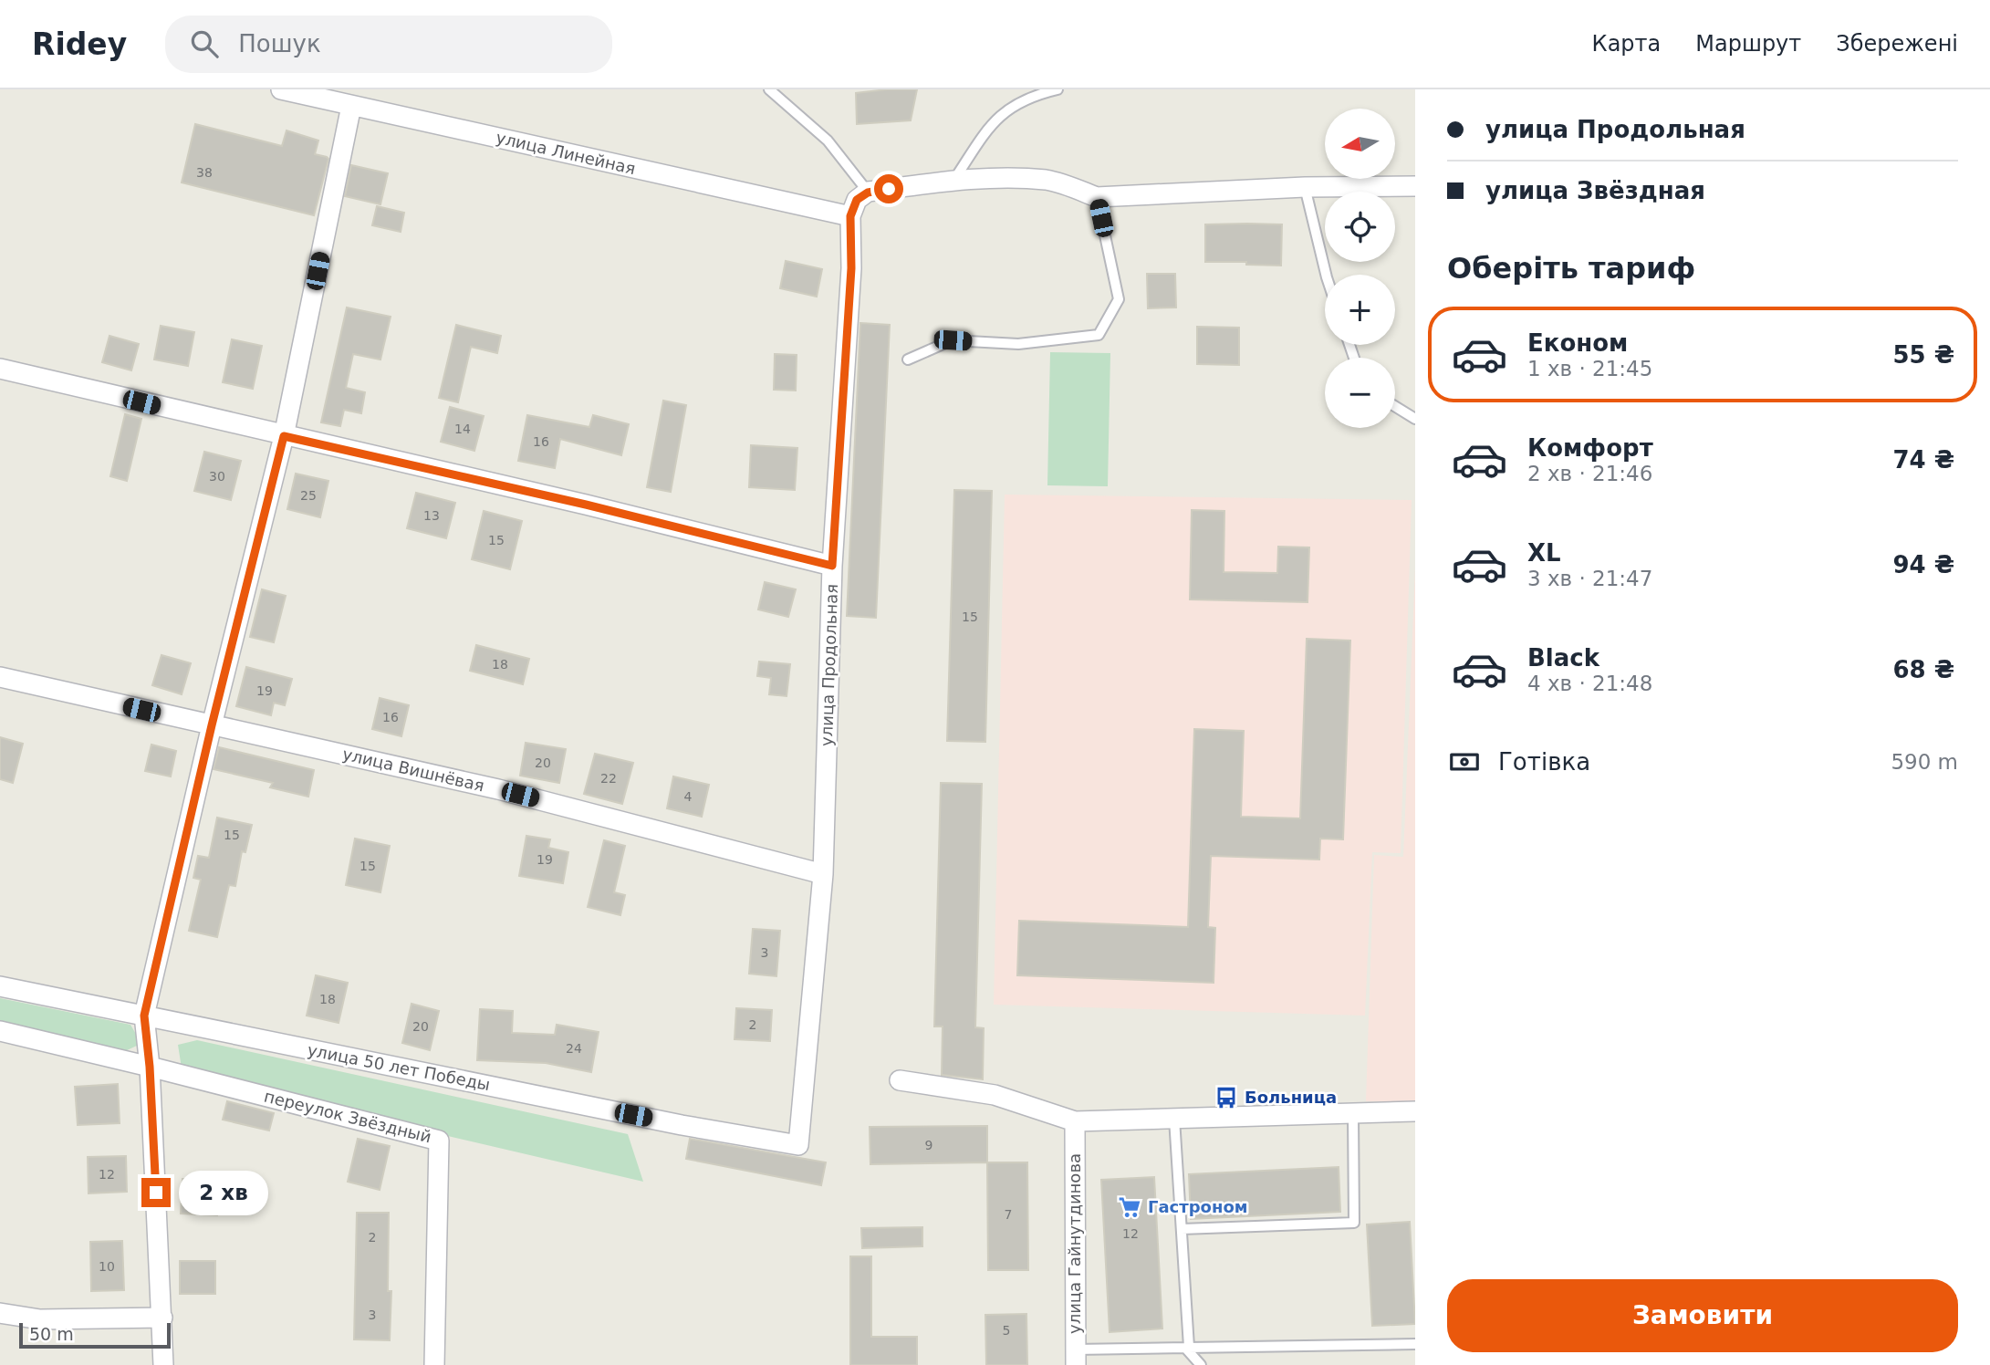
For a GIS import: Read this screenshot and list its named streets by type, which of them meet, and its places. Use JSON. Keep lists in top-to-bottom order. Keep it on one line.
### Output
{"streets":{"street":["улица Линейная","улица Продольная","улица Вишнёвая","улица 50 лет Победы","переулок Звёздный","улица Гайнутдинова"]},"crossings":[["улица Линейная","улица Продольная"],["улица Продольная","улица Вишнёвая"],["улица Продольная","улица 50 лет Победы"]],"places":{"bus stop":["Больница"],"supermarket":["Гастроном"]},"house_numbers":["38","14","16","30","25","13","15","15","18","19","16","20","22","4","15","19","15","3","18","2","20","24","9","12","7","12","2","10","3","5"],"scale_bar":"50 m","north":"left","page":{"header":"Ridey","search":"Пошук","nav":["Карта","Маршрут","Збережені"],"banner":["улица Продольная","улица Звёздная"],"map_buttons":["+","−"],"heading":"Оберіть тариф","list":[{"name":"Економ","note":"1 хв · 21:45","value":"55 ₴"},{"name":"Комфорт","note":"2 хв · 21:46","value":"74 ₴"},{"name":"XL","note":"3 хв · 21:47","value":"94 ₴"},{"name":"Black","note":"4 хв · 21:48","value":"68 ₴"}],"pay":["Готівка","590 m"],"bubble":"2 хв","buttons":"Замовити","scale":"50 m"}}
